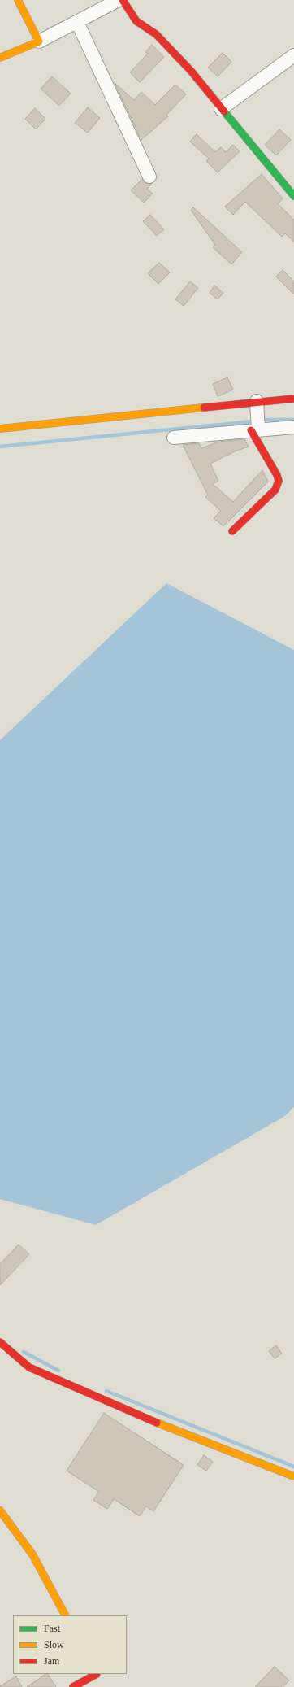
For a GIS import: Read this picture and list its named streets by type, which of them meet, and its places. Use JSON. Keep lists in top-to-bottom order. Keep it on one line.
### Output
{"legend":["Fast","Slow","Jam"]}
